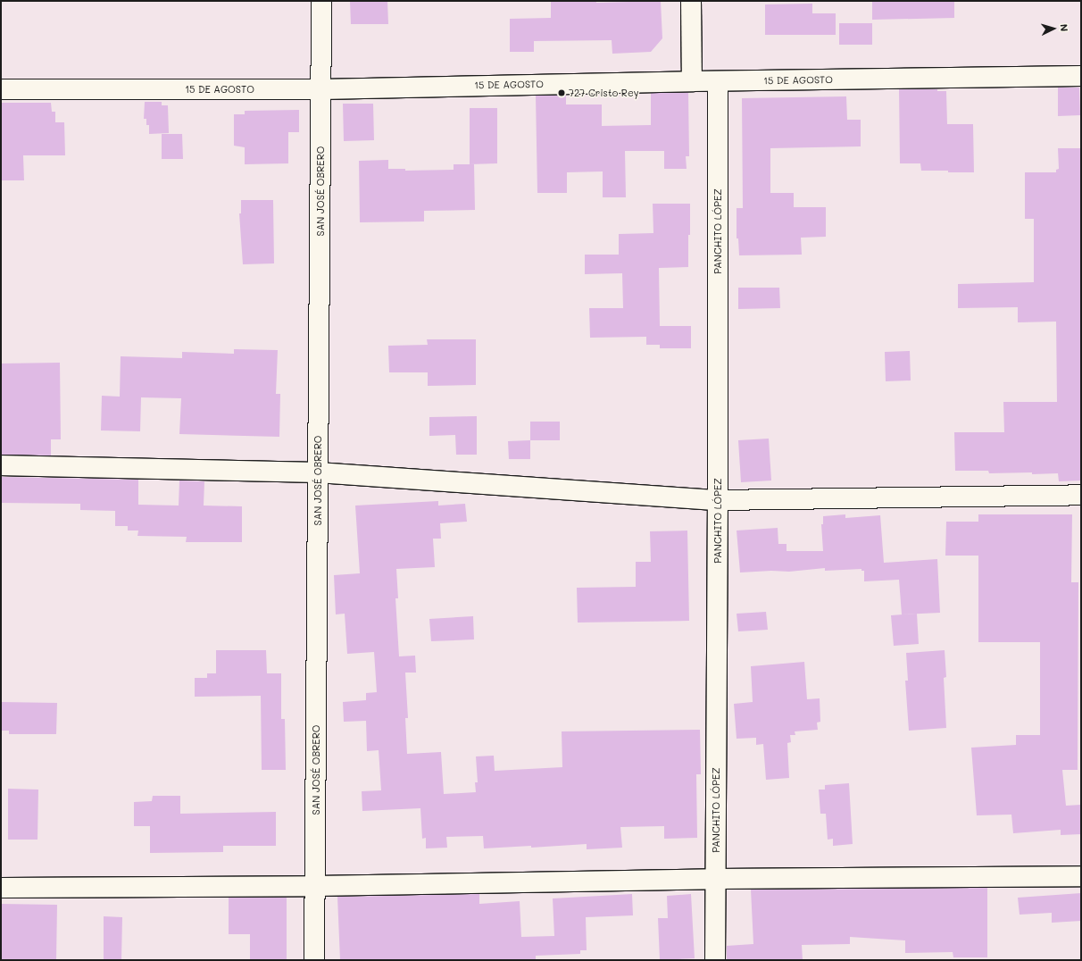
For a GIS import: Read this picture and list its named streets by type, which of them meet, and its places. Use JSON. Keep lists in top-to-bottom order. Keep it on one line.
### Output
{"streets":{"street":["15 DE AGOSTO","SAN JOSÉ OBRERO","PANCHITO LÓPEZ"]},"crossings":[["15 DE AGOSTO","SAN JOSÉ OBRERO"],["15 DE AGOSTO","PANCHITO LÓPEZ"]],"places":["727 Cristo Rey"],"north":"right"}
